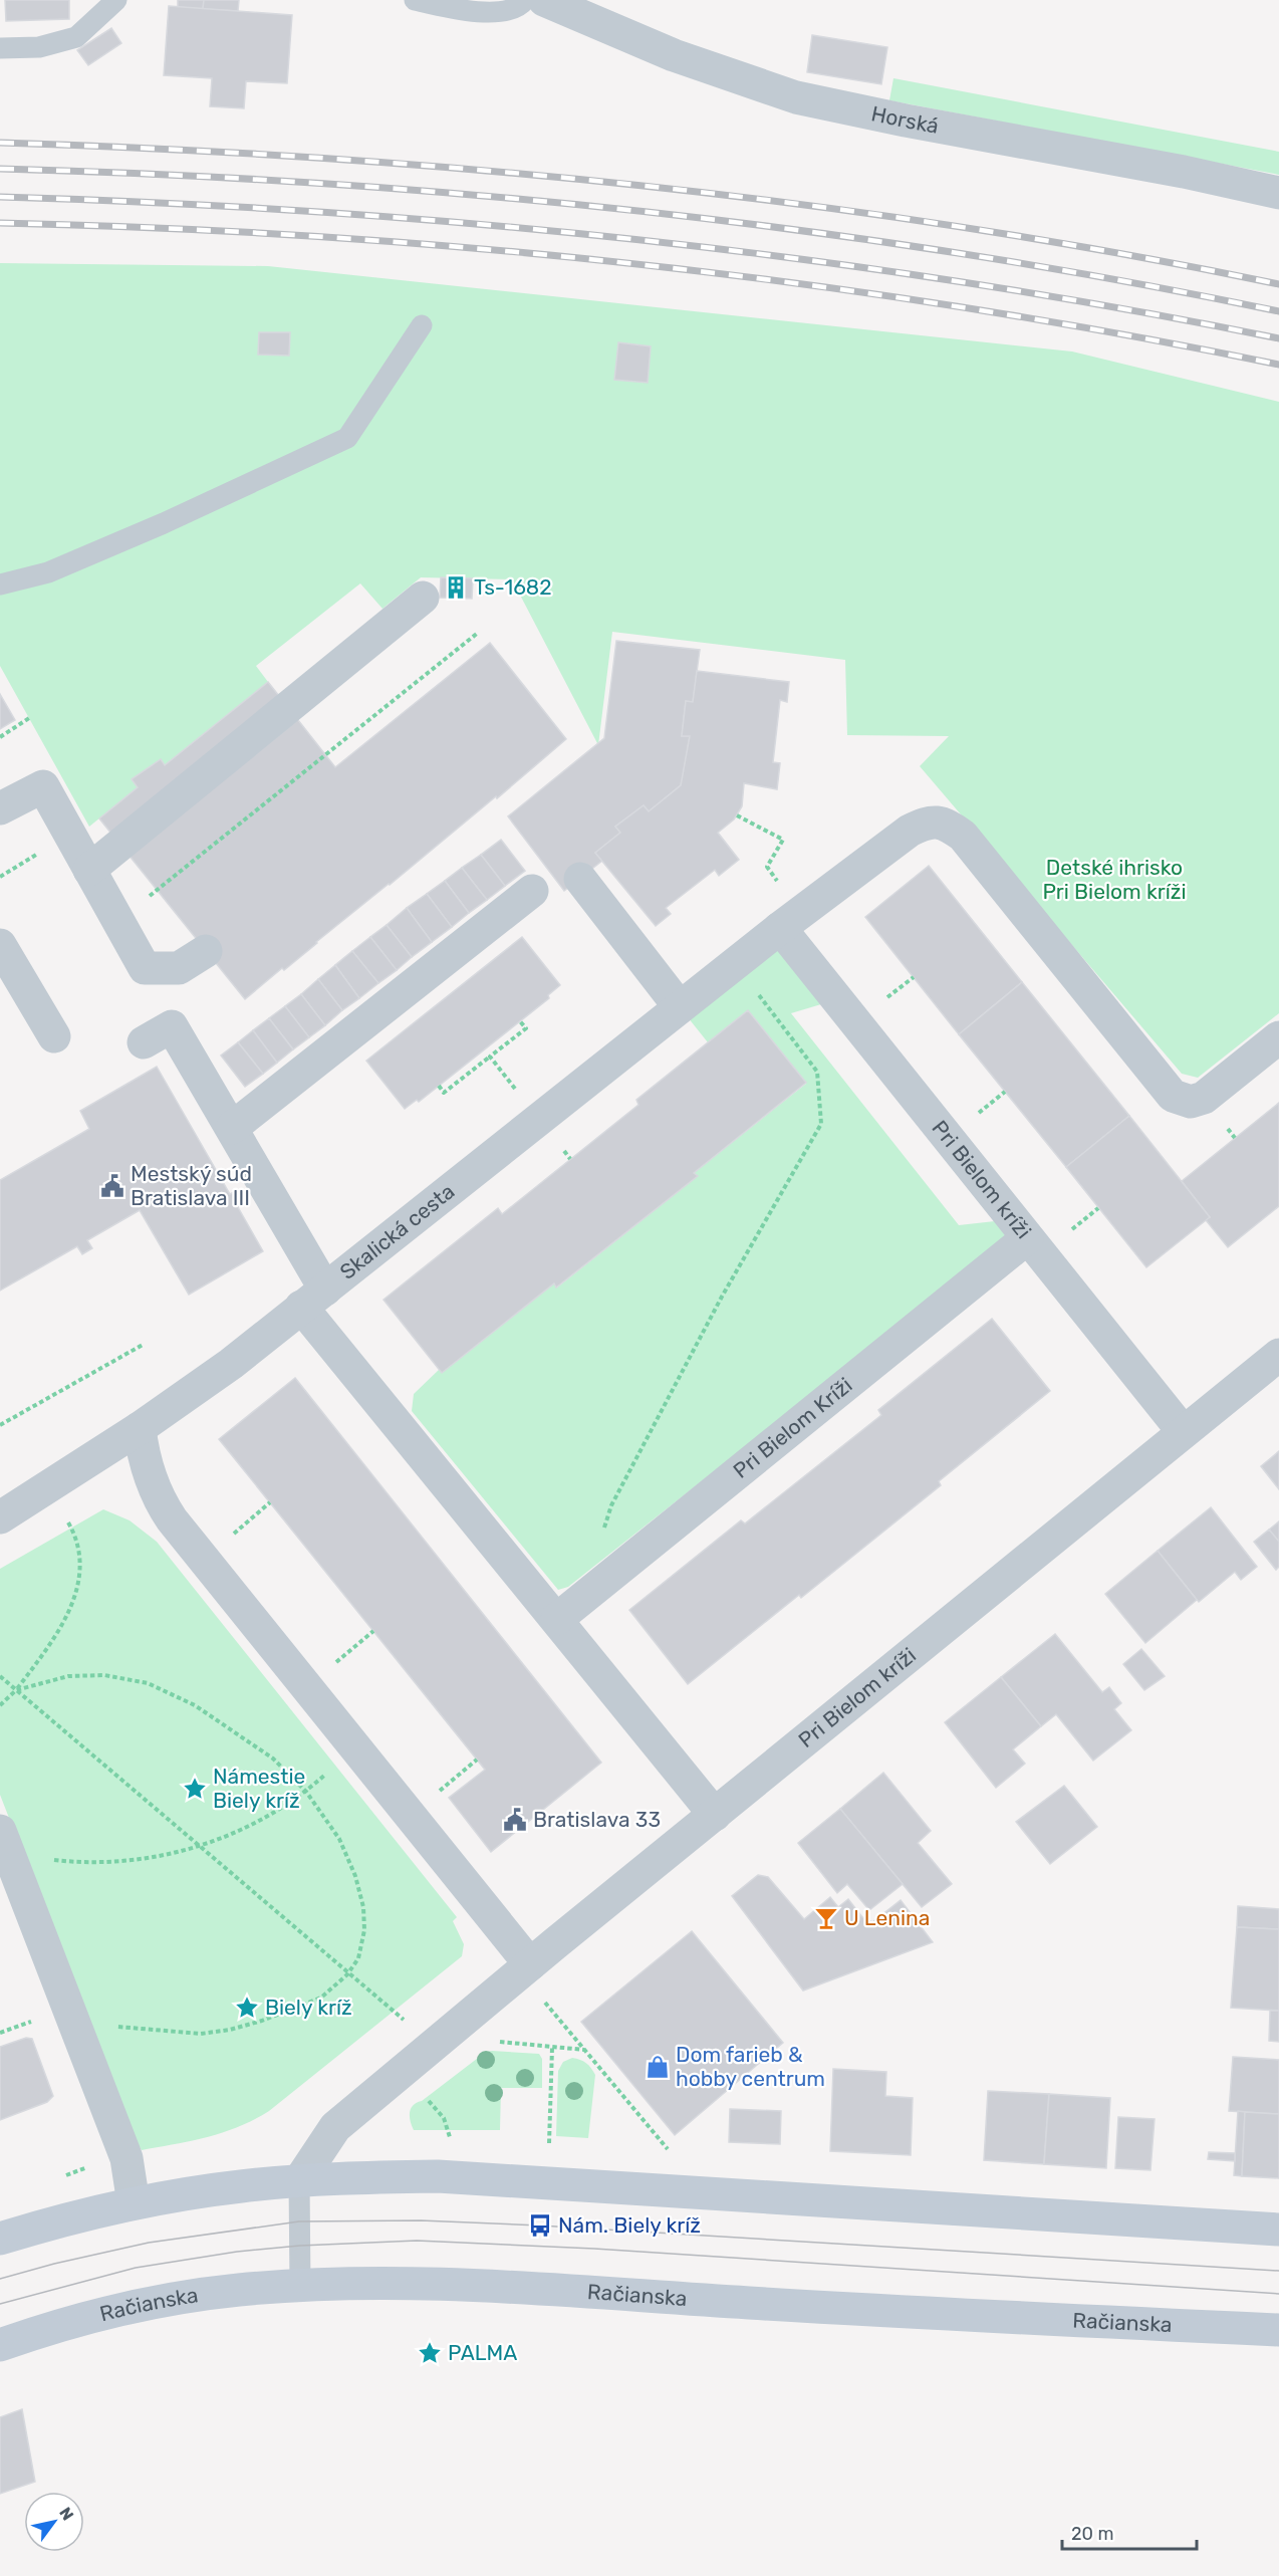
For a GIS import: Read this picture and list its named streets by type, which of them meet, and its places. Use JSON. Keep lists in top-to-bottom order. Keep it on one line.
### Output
{"streets":{"main road":["Račianska"],"street":["Horská","Pri Bielom kríži","Skalická cesta","Pri Bielom Kríži"]},"crossings":[["Pri Bielom kríži","Skalická cesta"],["Pri Bielom kríži","Pri Bielom Kríži"]],"parks":["Detské ihrisko Pri Bielom kríži"],"places":{"building":["Ts-1682"],"public building":["Mestský súd Bratislava III","Bratislava 33"],"place":["Námestie Biely kríž","Biely kríž","PALMA"],"bar":["U Lenina"],"shop":["Dom farieb & hobby centrum"],"bus stop":["Nám. Biely kríž"]},"scale_bar":"20 m","north":"top right"}
